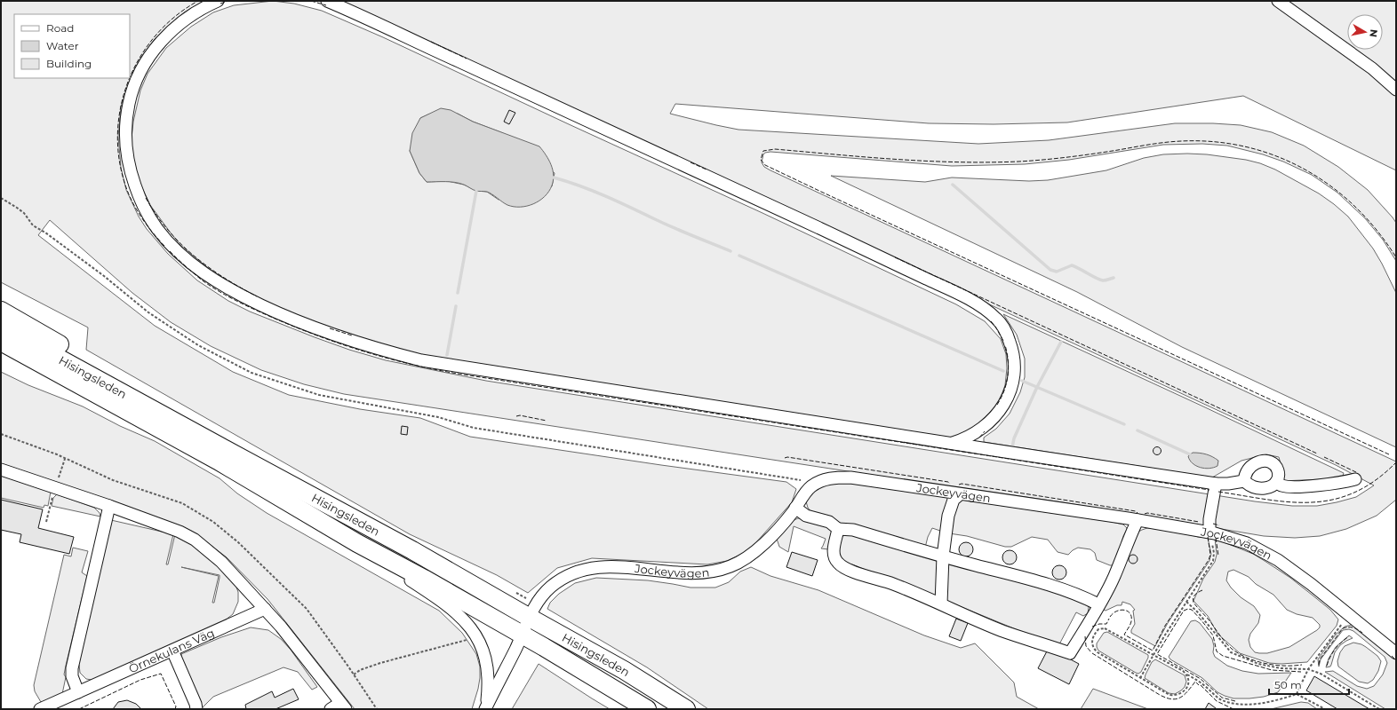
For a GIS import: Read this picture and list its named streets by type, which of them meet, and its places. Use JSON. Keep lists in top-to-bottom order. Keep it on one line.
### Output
{"streets":{"highway":["Hisingsleden"],"street":["Jockeyvägen","Örnekulans Väg"]},"crossings":[["Hisingsleden","Jockeyvägen"]],"legend":["Road","Water","Building"],"scale_bar":"50 m","north":"right"}
